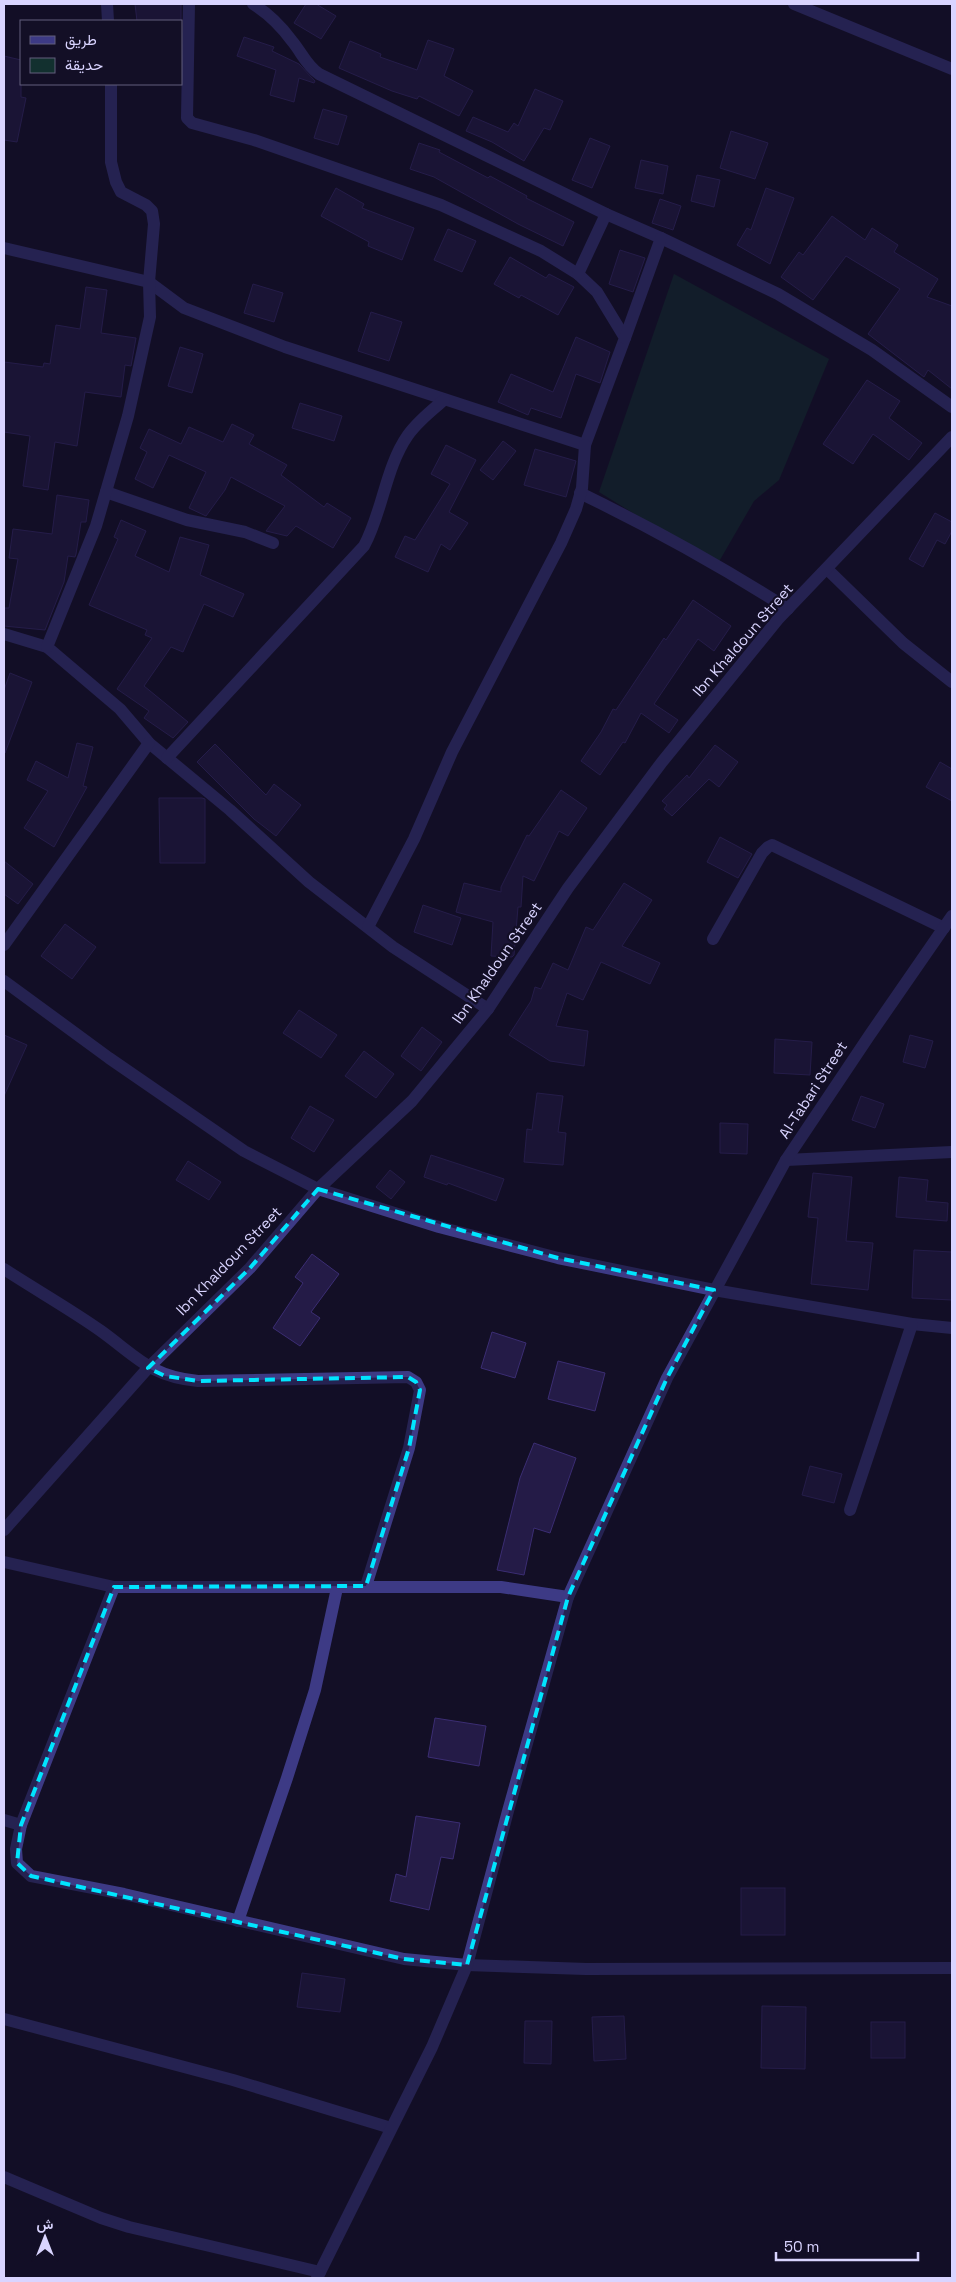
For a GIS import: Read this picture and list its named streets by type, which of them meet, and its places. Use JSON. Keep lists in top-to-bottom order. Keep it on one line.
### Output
{"streets":{"street":["Ibn Khaldoun Street","Al-Tabari Street"]},"legend":["طريق","حديقة"],"scale_bar":"50 m","north":"top"}
